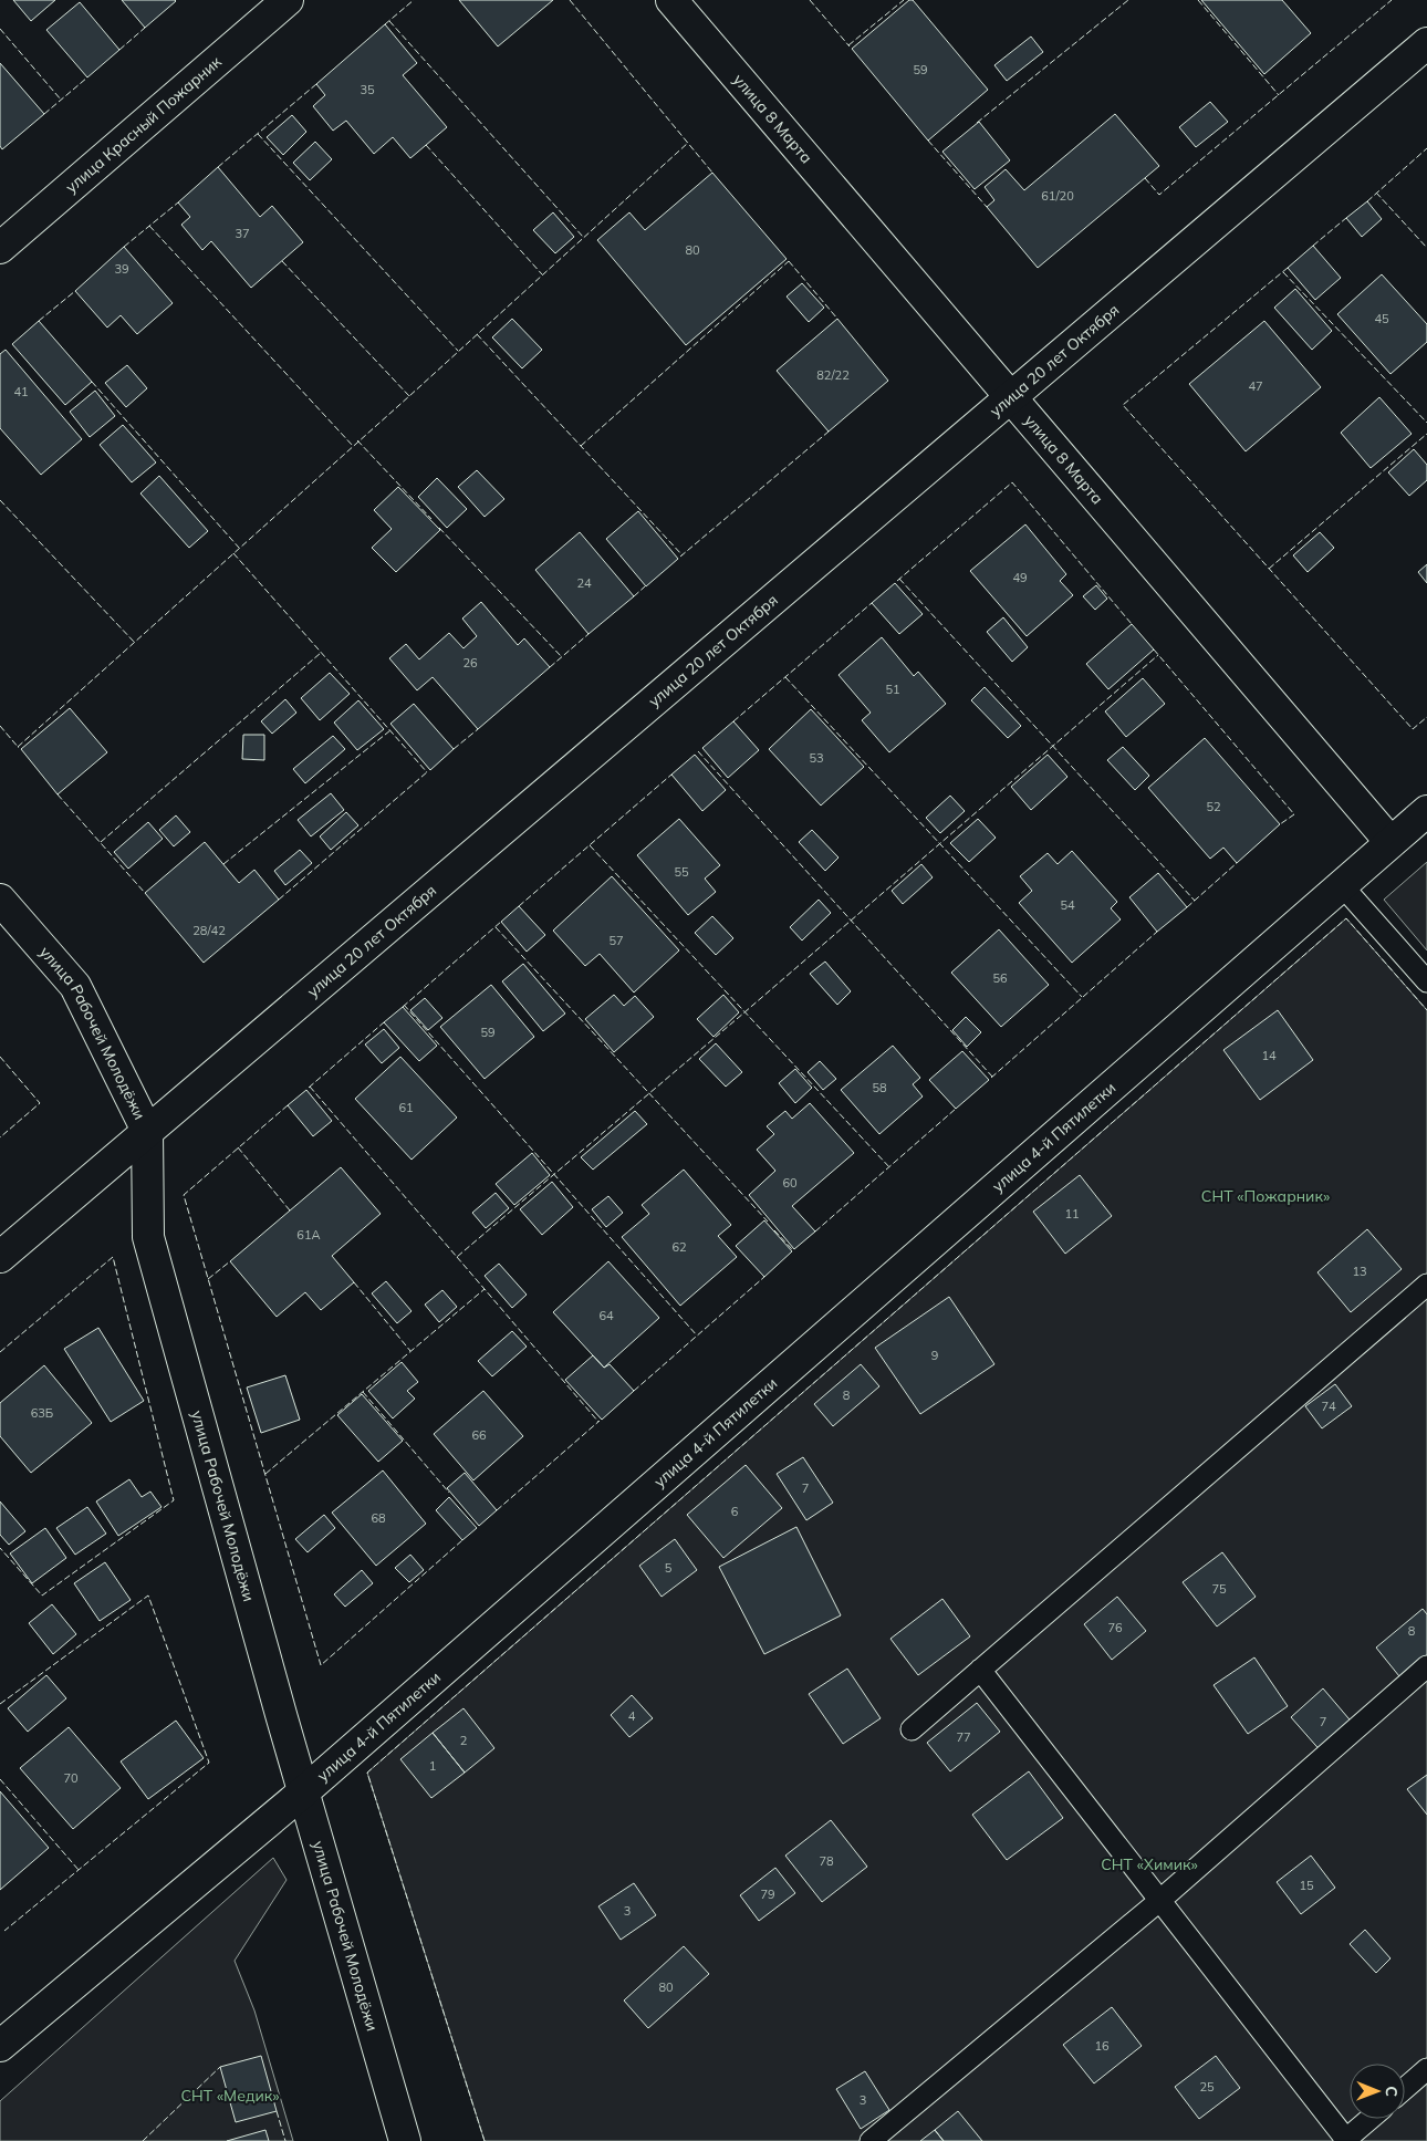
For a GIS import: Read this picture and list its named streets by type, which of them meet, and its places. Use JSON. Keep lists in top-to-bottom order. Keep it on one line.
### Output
{"streets":{"street":["улица 8 Марта","улица Красный Пожарник","улица 20 лет Октября","улица Рабочей Молодёжи","улица 4-й Пятилетки"]},"crossings":[["улица 8 Марта","улица 20 лет Октября"],["улица 8 Марта","улица 4-й Пятилетки"],["улица 20 лет Октября","улица Рабочей Молодёжи"],["улица Рабочей Молодёжи","улица 4-й Пятилетки"]],"parks":["СНТ «Пожарник»","СНТ «Химик»","СНТ «Медик»"],"house_numbers":["59","35","61/20","37","80","39","45","82/22","47","41","49","24","26","51","53","52","55","54","28/42","57","56","59","14","58","61","60","11","61А","62","13","64","9","8","74","63Б","66","7","6","68","5","75","76","8","4","7","77","2","1","70","78","15","79","3","80","16","25","3"],"north":"right"}
